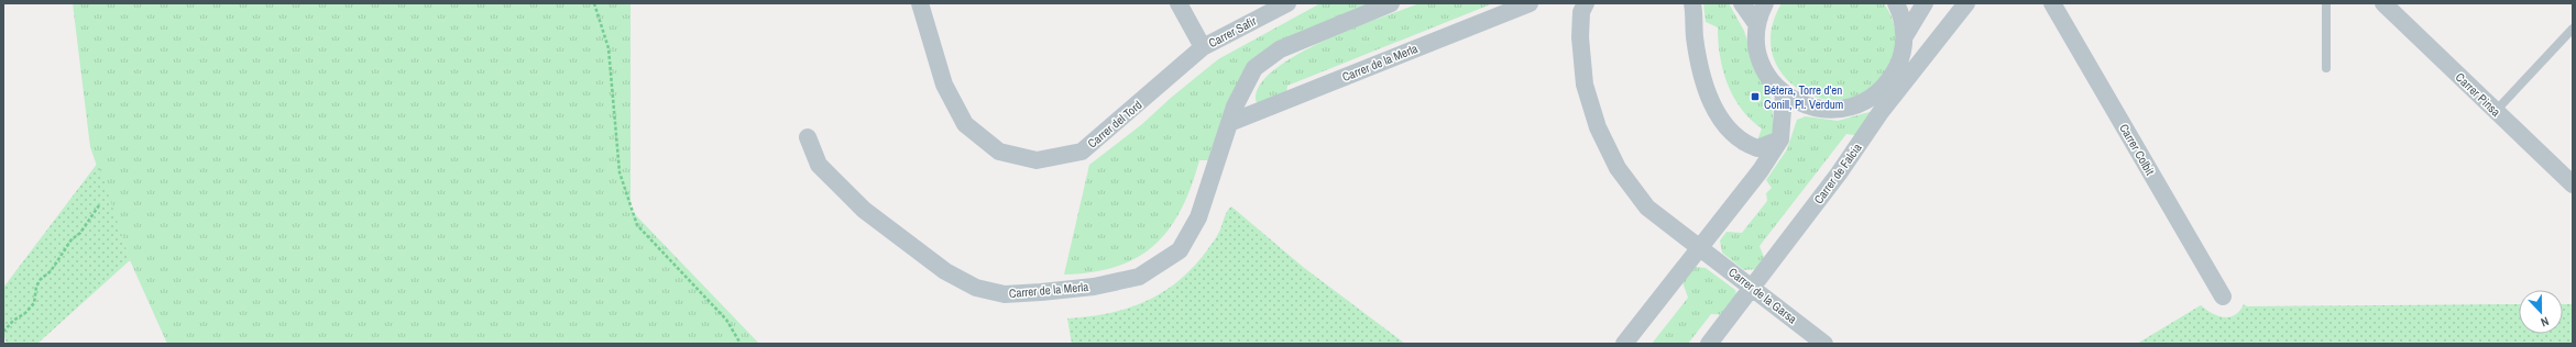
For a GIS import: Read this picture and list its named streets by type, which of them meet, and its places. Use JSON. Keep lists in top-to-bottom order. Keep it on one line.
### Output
{"streets":{"street":["Carrer Safir","Carrer de la Merla","Carrer Pinsa","Carrer del Tord","Carrer Colbit","Carrer de Falcia","Carrer de la Garsa"]},"crossings":[["Carrer Safir","Carrer del Tord"],["Carrer de Falcia","Carrer de la Garsa"]],"places":{"transit":["Bétera, Torre d'en Conill, Pl. Verdum"]},"north":"bottom"}
